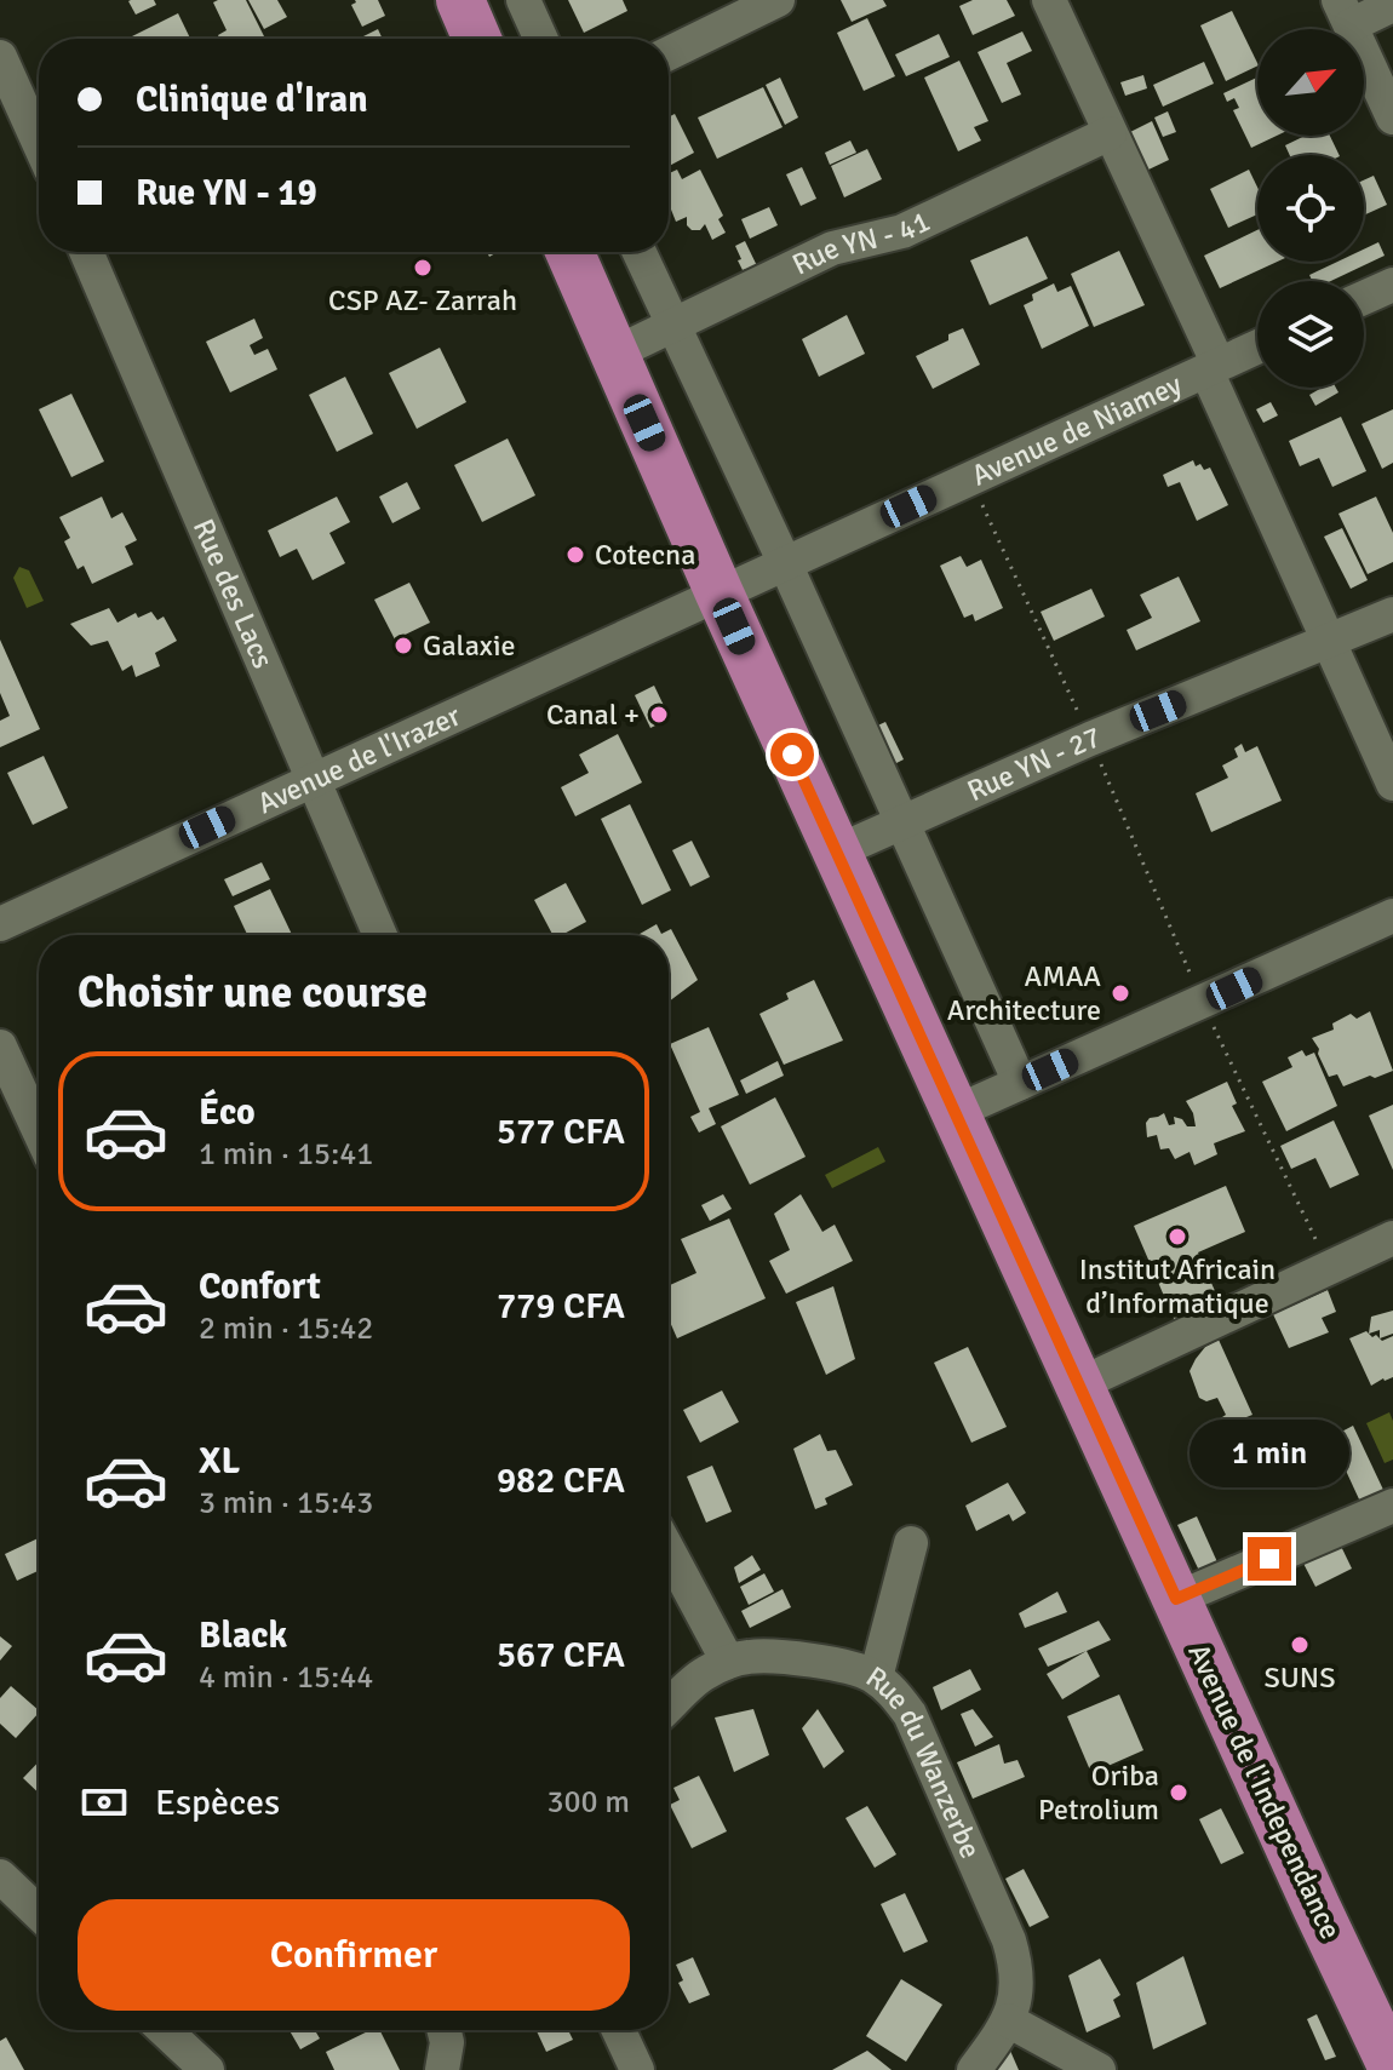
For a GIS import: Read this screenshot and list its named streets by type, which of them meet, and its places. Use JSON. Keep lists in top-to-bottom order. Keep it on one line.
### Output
{"streets":{"highway":["Avenue de l'Independance"],"street":["Rue YN - 41","Avenue de Niamey","Rue des Lacs","Avenue de l'Irazer","Rue YN - 27","Rue du Wanzerbe"]},"crossings":[["Rue YN - 41","Avenue de l'Independance"],["Avenue de Niamey","Avenue de l'Irazer"],["Avenue de Niamey","Avenue de l'Independance"],["Rue des Lacs","Avenue de l'Irazer"],["Avenue de l'Irazer","Avenue de l'Independance"],["Rue YN - 27","Avenue de l'Independance"]],"places":["CSP AZ- Zarrah","Cotecna","Galaxie","Canal +","AMAA Architecture","Institut Africain d’Informatique","SUNS","Oriba Petrolium"],"north":"top right","page":{"banner":["Clinique d'Iran","Rue YN - 19"],"heading":"Choisir une course","list":[{"name":"Éco","note":"1 min · 15:41","value":"577 CFA"},{"name":"Confort","note":"2 min · 15:42","value":"779 CFA"},{"name":"XL","note":"3 min · 15:43","value":"982 CFA"},{"name":"Black","note":"4 min · 15:44","value":"567 CFA"}],"bubble":"1 min","pay":["Espèces","300 m"],"buttons":"Confirmer"}}
